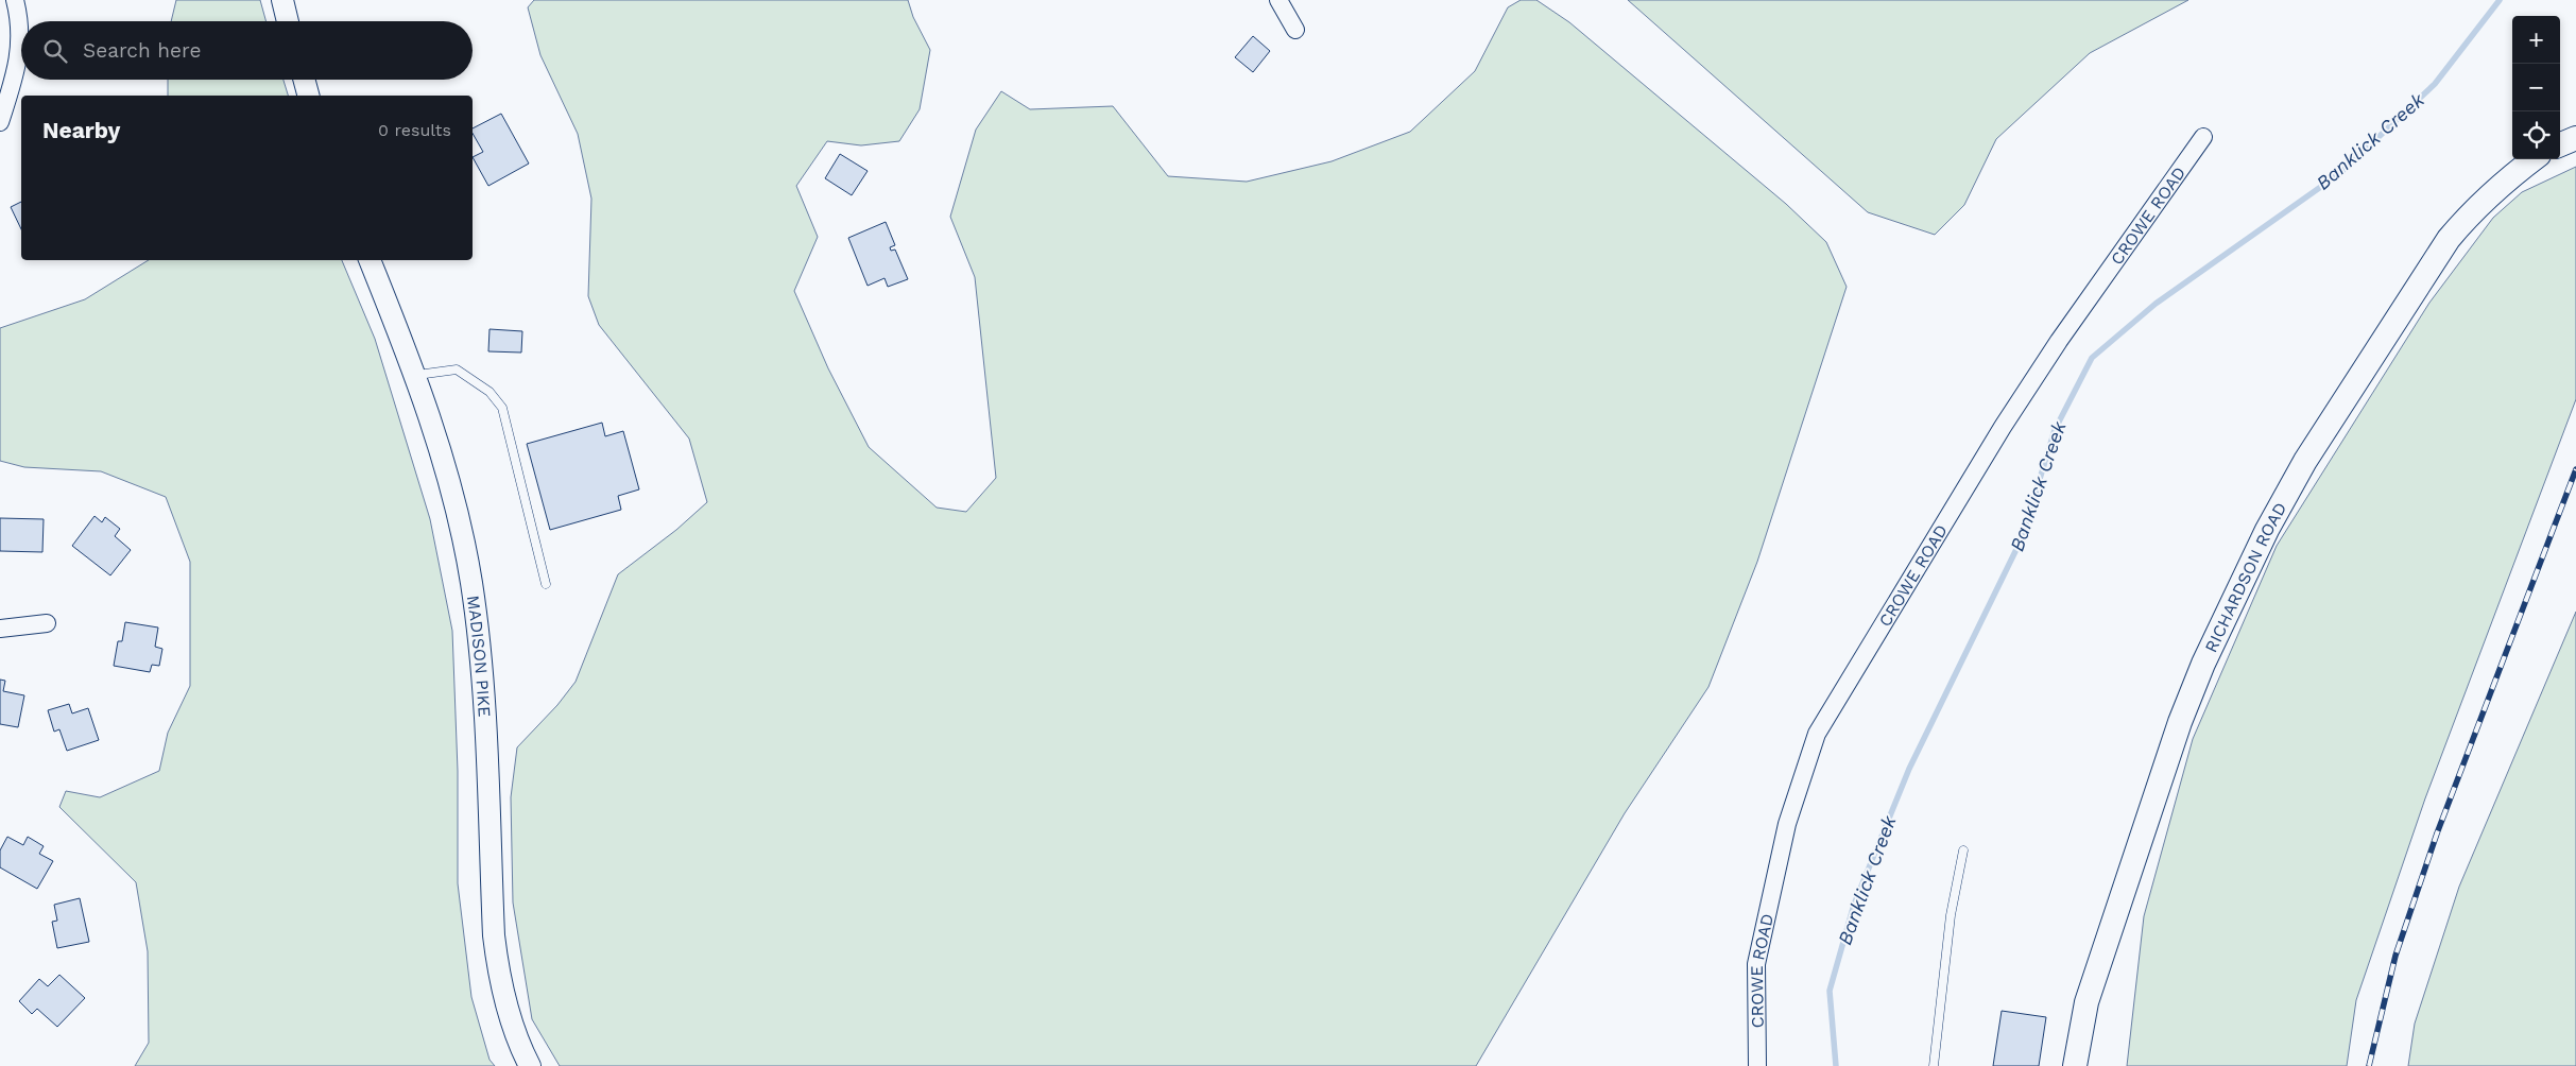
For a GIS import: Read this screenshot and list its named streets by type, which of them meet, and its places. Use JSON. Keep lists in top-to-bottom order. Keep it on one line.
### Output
{"streets":{"main road":["RICHARDSON ROAD"],"street":["CROWE ROAD","MADISON PIKE"]},"water":["Banklick Creek"],"page":{"map_buttons":["+","−"],"search":"Search here","heading":["Nearby","0 results"]}}
